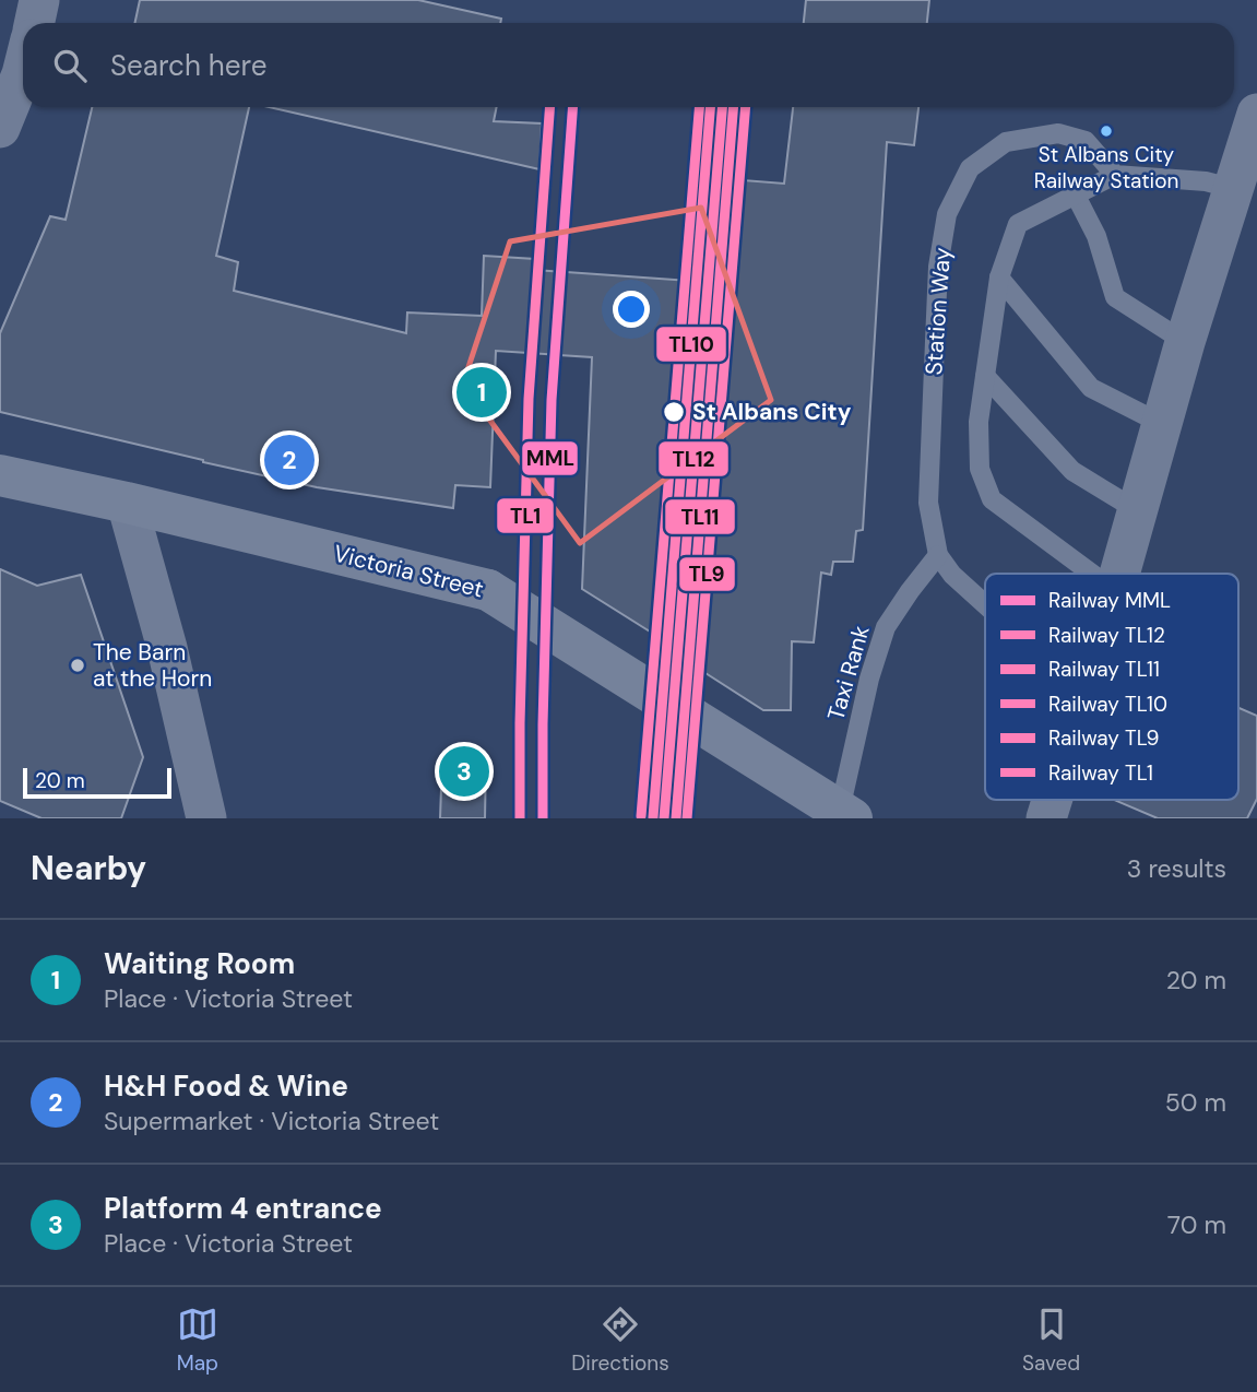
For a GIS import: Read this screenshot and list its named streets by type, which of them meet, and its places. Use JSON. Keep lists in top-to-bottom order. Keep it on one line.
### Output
{"streets":{"main road":["Victoria Street"],"lane":["Station Way","Taxi Rank"]},"crossings":[["Station Way","Taxi Rank"]],"places":["St Albans City Railway Station","St Albans City","The Barn at the Horn"],"lines":["rail line MML","rail line TL12","rail line TL11","rail line TL10","rail line TL9","rail line TL1"],"legend":["Railway MML","Railway TL12","Railway TL11","Railway TL10","Railway TL9","Railway TL1"],"scale_bar":"20 m","page":{"search":"Search here","pins":["1","2","3"],"scale":"20 m","heading":["Nearby","3 results"],"list":[{"mark":"1","name":"Waiting Room","note":"Place · Victoria Street","value":"20 m"},{"mark":"2","name":"H&H Food & Wine","note":"Supermarket · Victoria Street","value":"50 m"},{"mark":"3","name":"Platform 4 entrance","note":"Place · Victoria Street","value":"70 m"}],"nav":["Map","Directions","Saved"]}}
